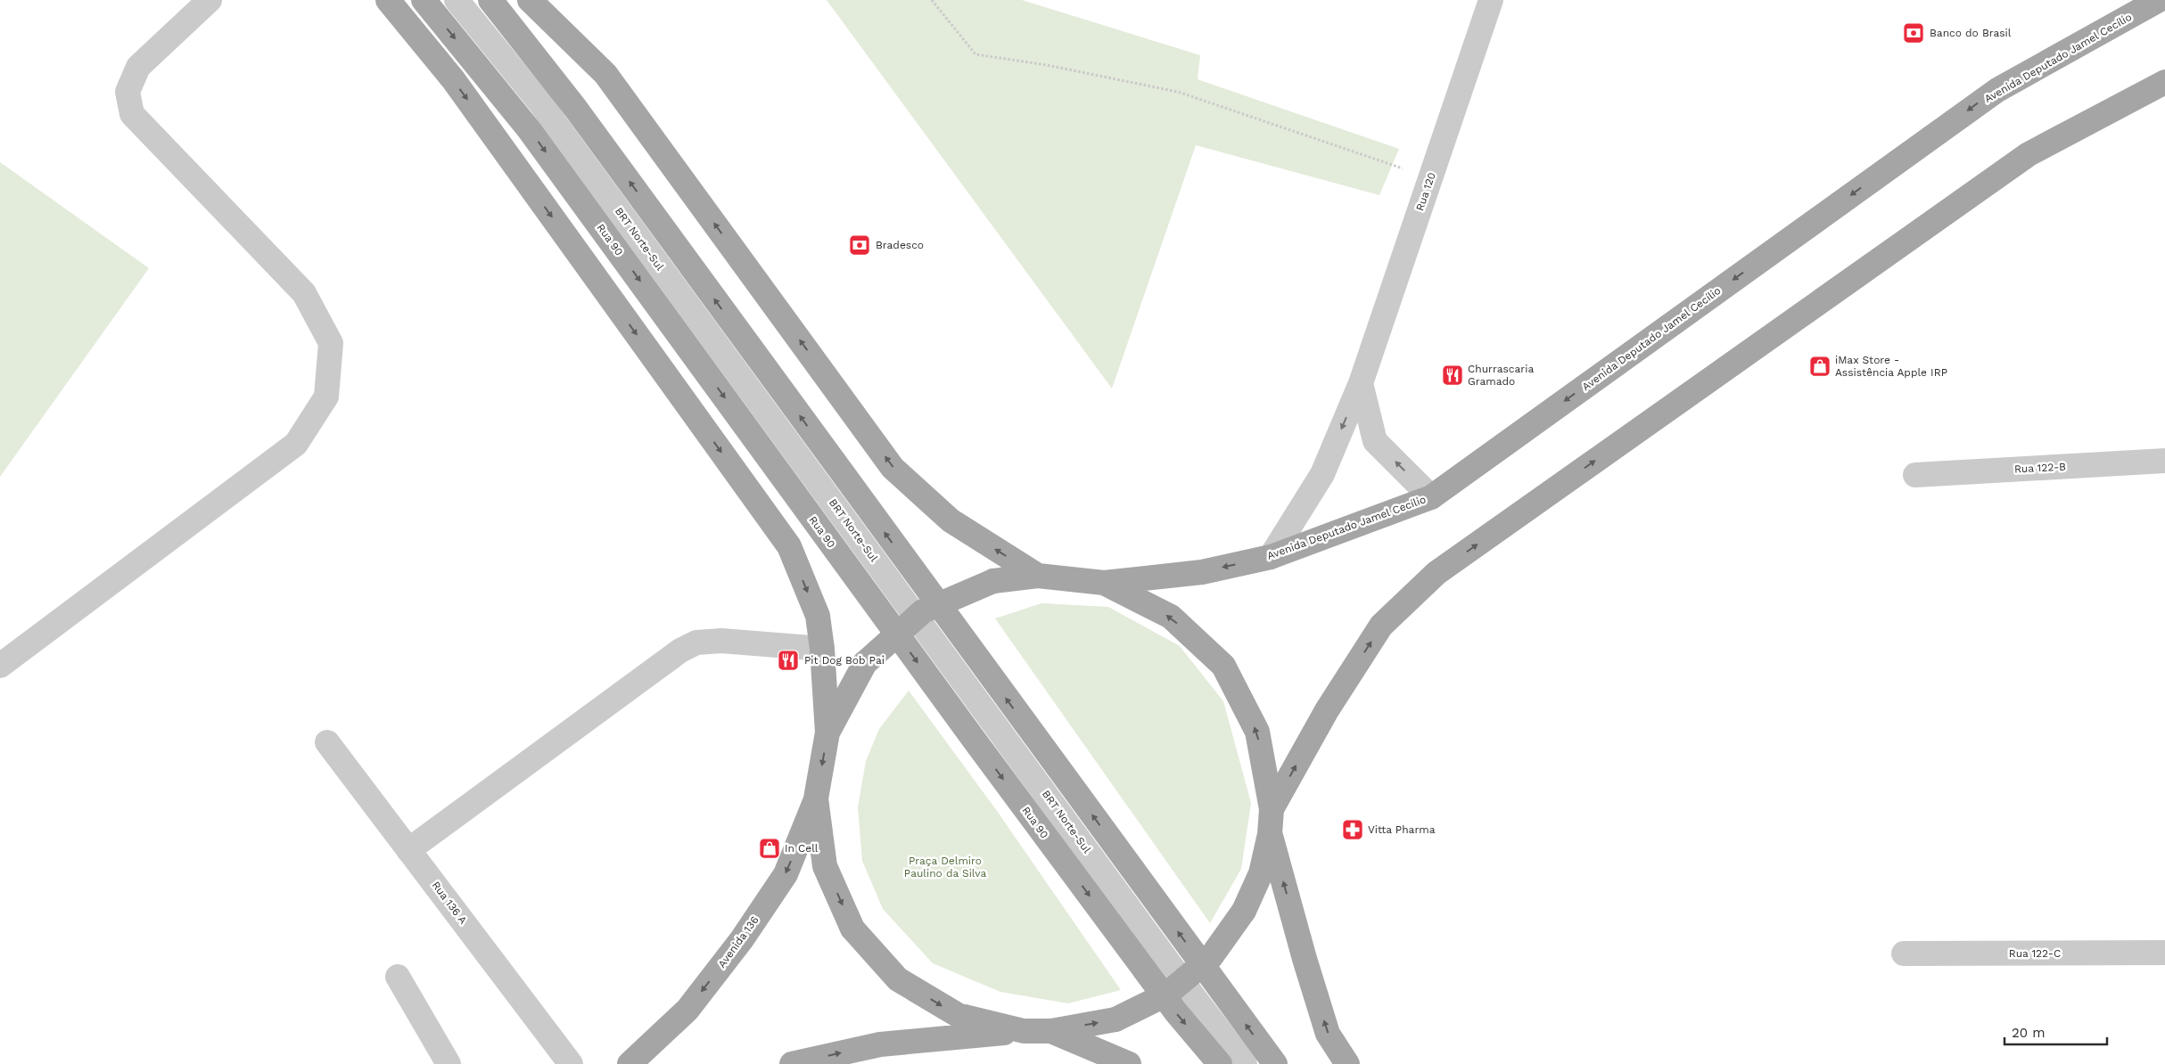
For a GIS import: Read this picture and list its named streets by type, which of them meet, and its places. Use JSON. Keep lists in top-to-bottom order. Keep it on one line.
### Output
{"streets":{"main road":["Avenida Deputado Jamel Cecílio","Rua 90","Avenida 136"],"street":["Rua 120","BRT Norte-Sul","Rua 122-B","Rua 136 A","Rua 122-C"]},"crossings":[["Avenida Deputado Jamel Cecílio","Rua 120"]],"one_way":["Avenida 136"],"parks":["Praça Delmiro Paulino da Silva"],"places":{"bank":["Banco do Brasil","Bradesco"],"shop":["iMax Store - Assistência Apple IRP","In Cell"],"restaurant":["Churrascaria Gramado","Pit Dog Bob Pai"],"pharmacy":["Vitta Pharma"]},"scale_bar":"20 m"}
